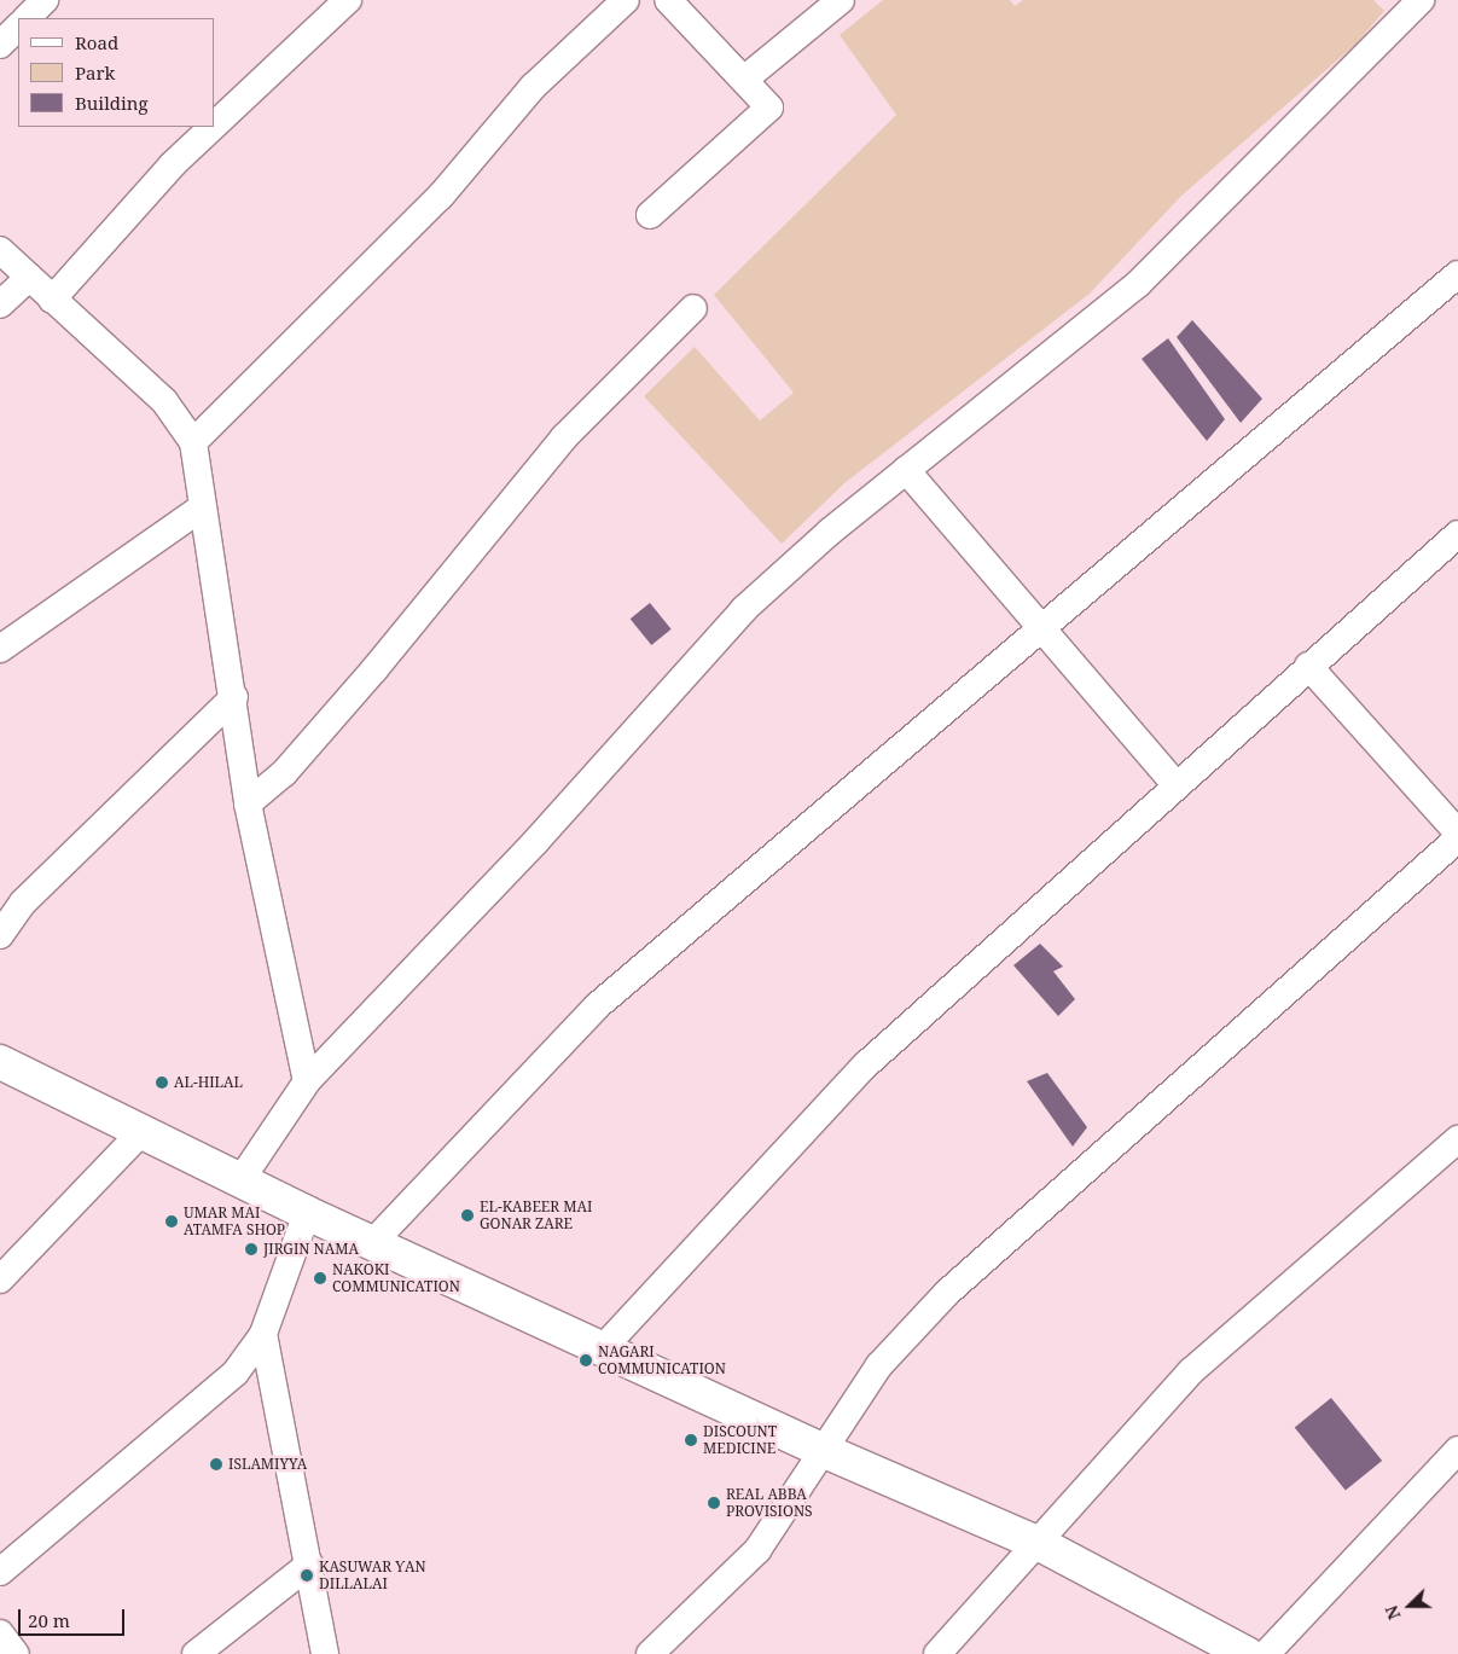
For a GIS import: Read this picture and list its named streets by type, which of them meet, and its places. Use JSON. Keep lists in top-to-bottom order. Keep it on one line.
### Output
{"places":["AL-HILAL","EL-KABEER MAI GONAR ZARE","UMAR MAI ATAMFA SHOP","JIRGIN NAMA","NAKOKI COMMUNICATION","NAGARI COMMUNICATION","DISCOUNT MEDICINE","ISLAMIYYA","REAL ABBA PROVISIONS","KASUWAR ƳAN DILLALAI"],"legend":["Road","Park","Building"],"scale_bar":"20 m","north":"left"}
